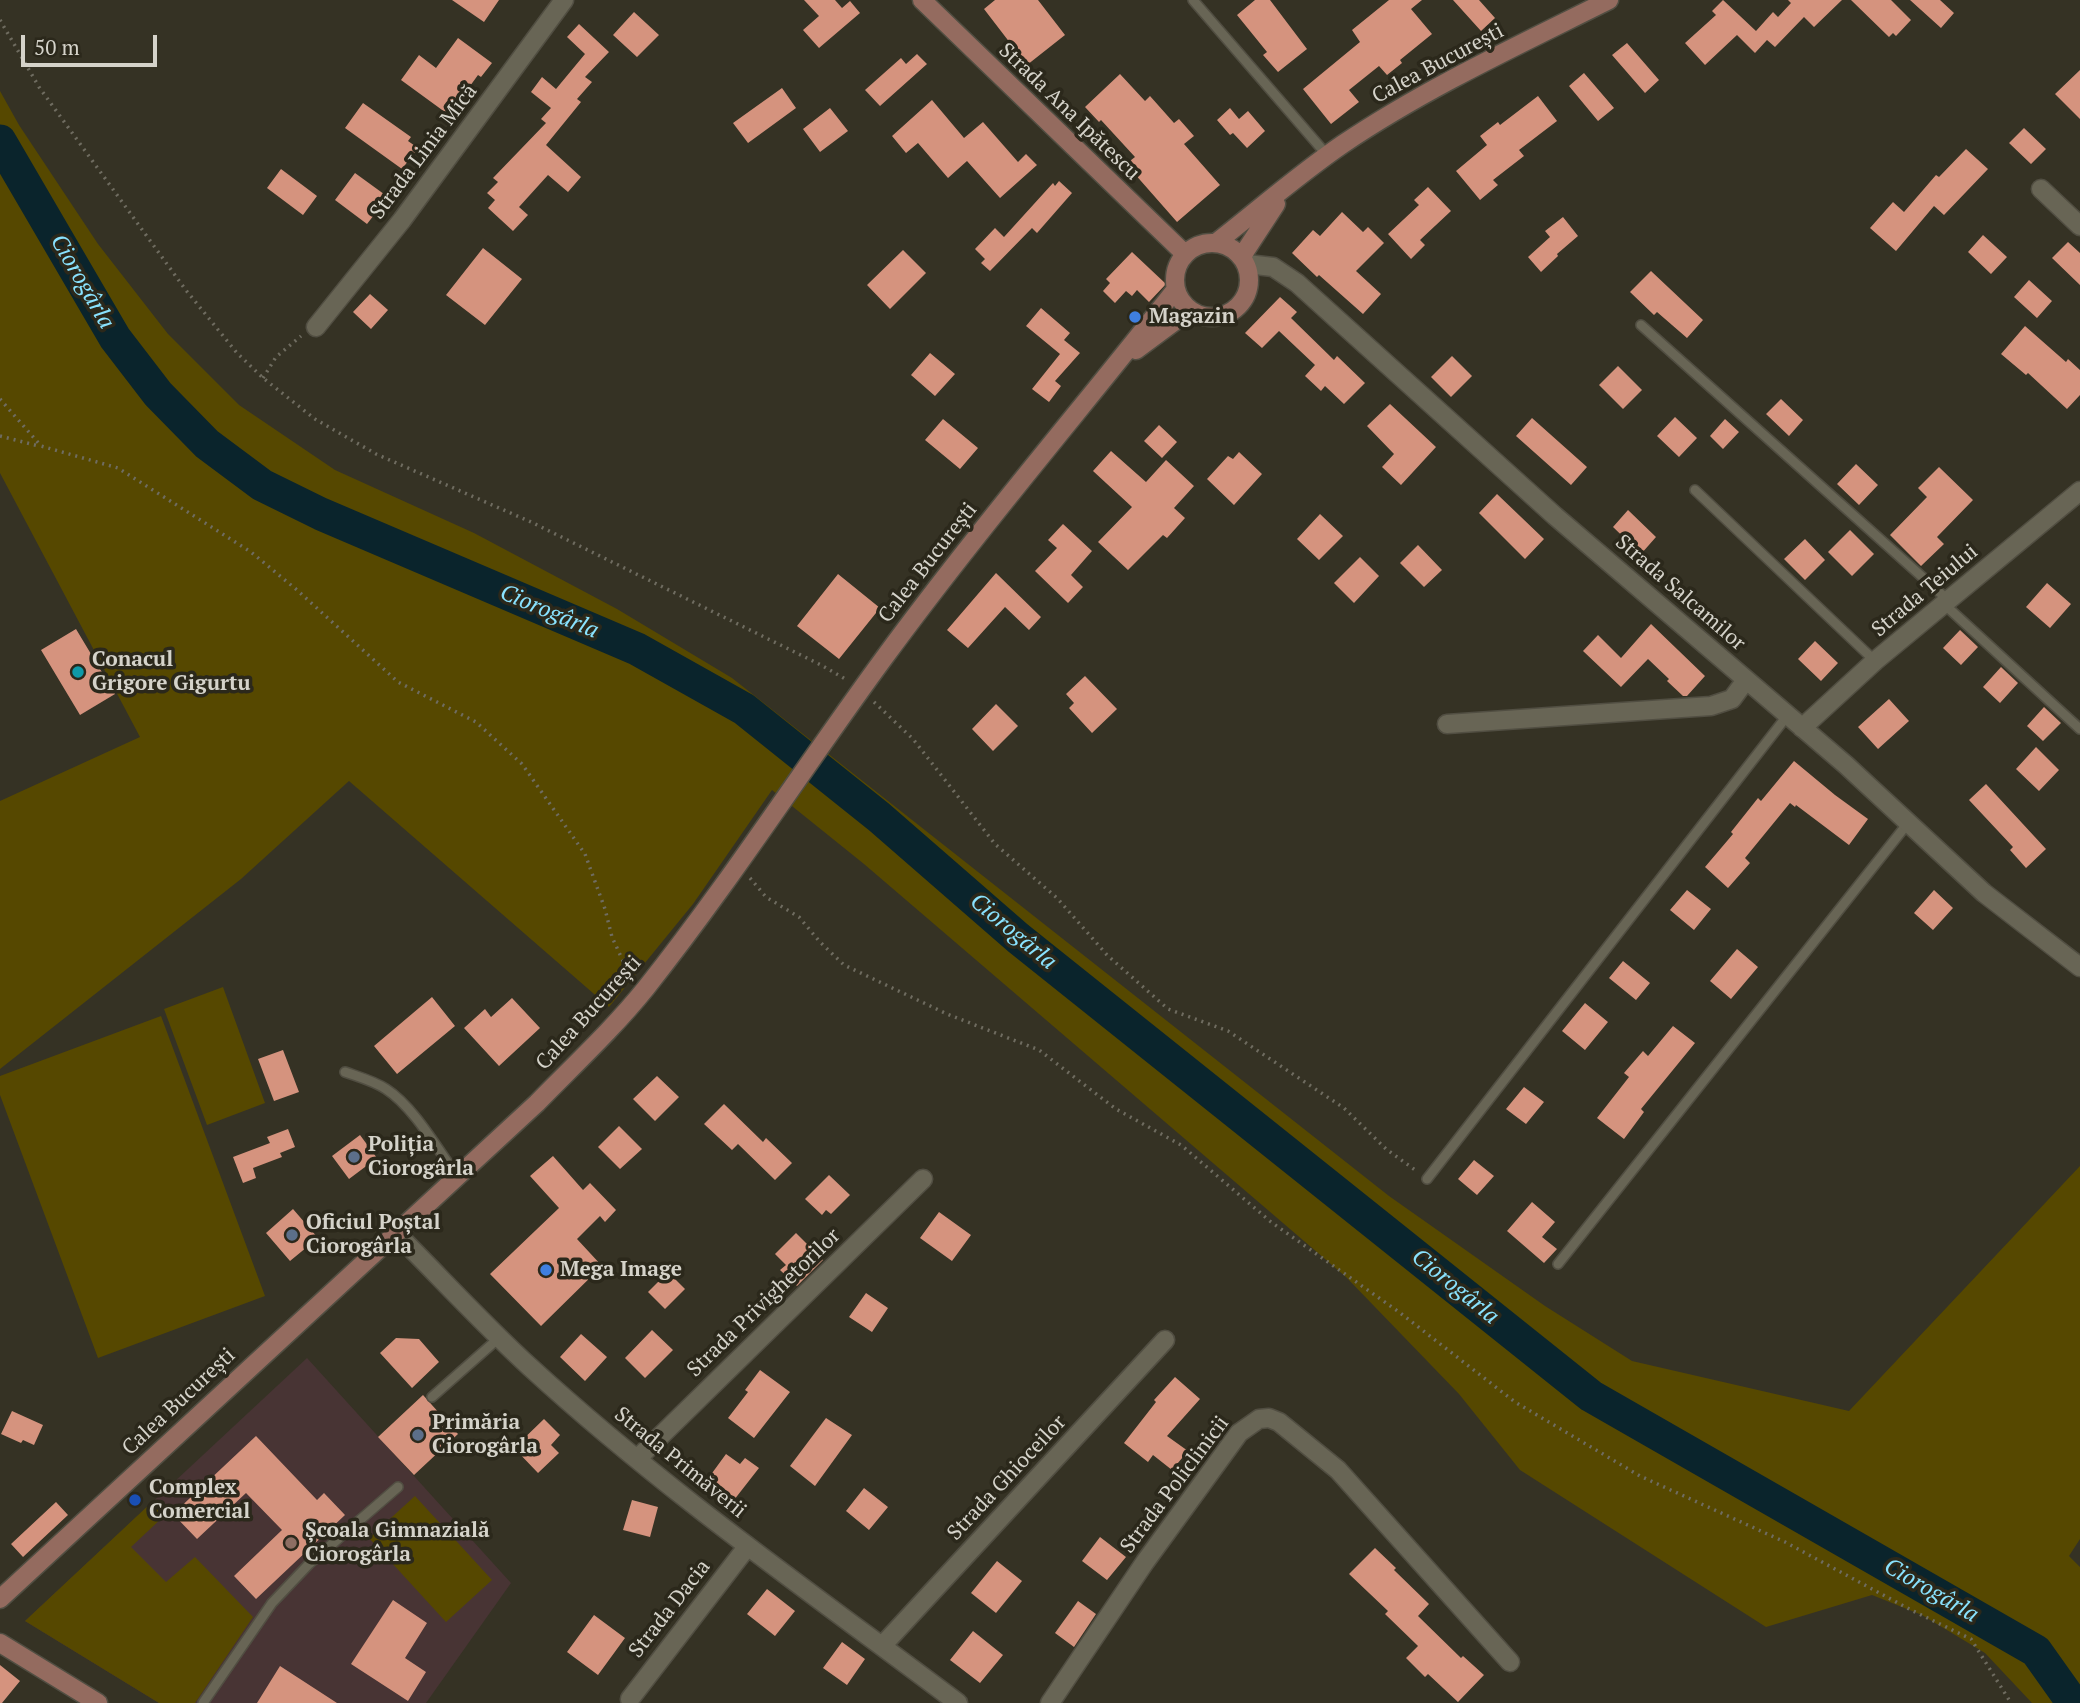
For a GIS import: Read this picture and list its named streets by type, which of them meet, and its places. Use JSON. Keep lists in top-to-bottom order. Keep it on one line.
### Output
{"streets":{"main road":["Calea București","Strada Ana Ipătescu"],"street":["Strada Linia Mică","Strada Teiului","Strada Salcamilor","Strada Privighetorilor","Strada Primăverii","Strada Ghioceilor","Strada Policlinicii","Strada Dacia"]},"crossings":[["Calea București","Strada Ana Ipătescu"],["Calea București","Strada Salcamilor"],["Calea București","Strada Primăverii"],["Strada Ana Ipătescu","Strada Salcamilor"],["Strada Teiului","Strada Salcamilor"],["Strada Privighetorilor","Strada Primăverii"],["Strada Primăverii","Strada Ghioceilor"],["Strada Primăverii","Strada Dacia"]],"water":["Ciorogârla"],"places":["Magazin","Conacul Grigore Gigurtu","Poliția Ciorogârla","Oficiul Poștal Ciorogârla","Mega Image","Primăria Ciorogârla","Complex Comercial","Școala Gimnazială Ciorogârla"],"scale_bar":"50 m"}
